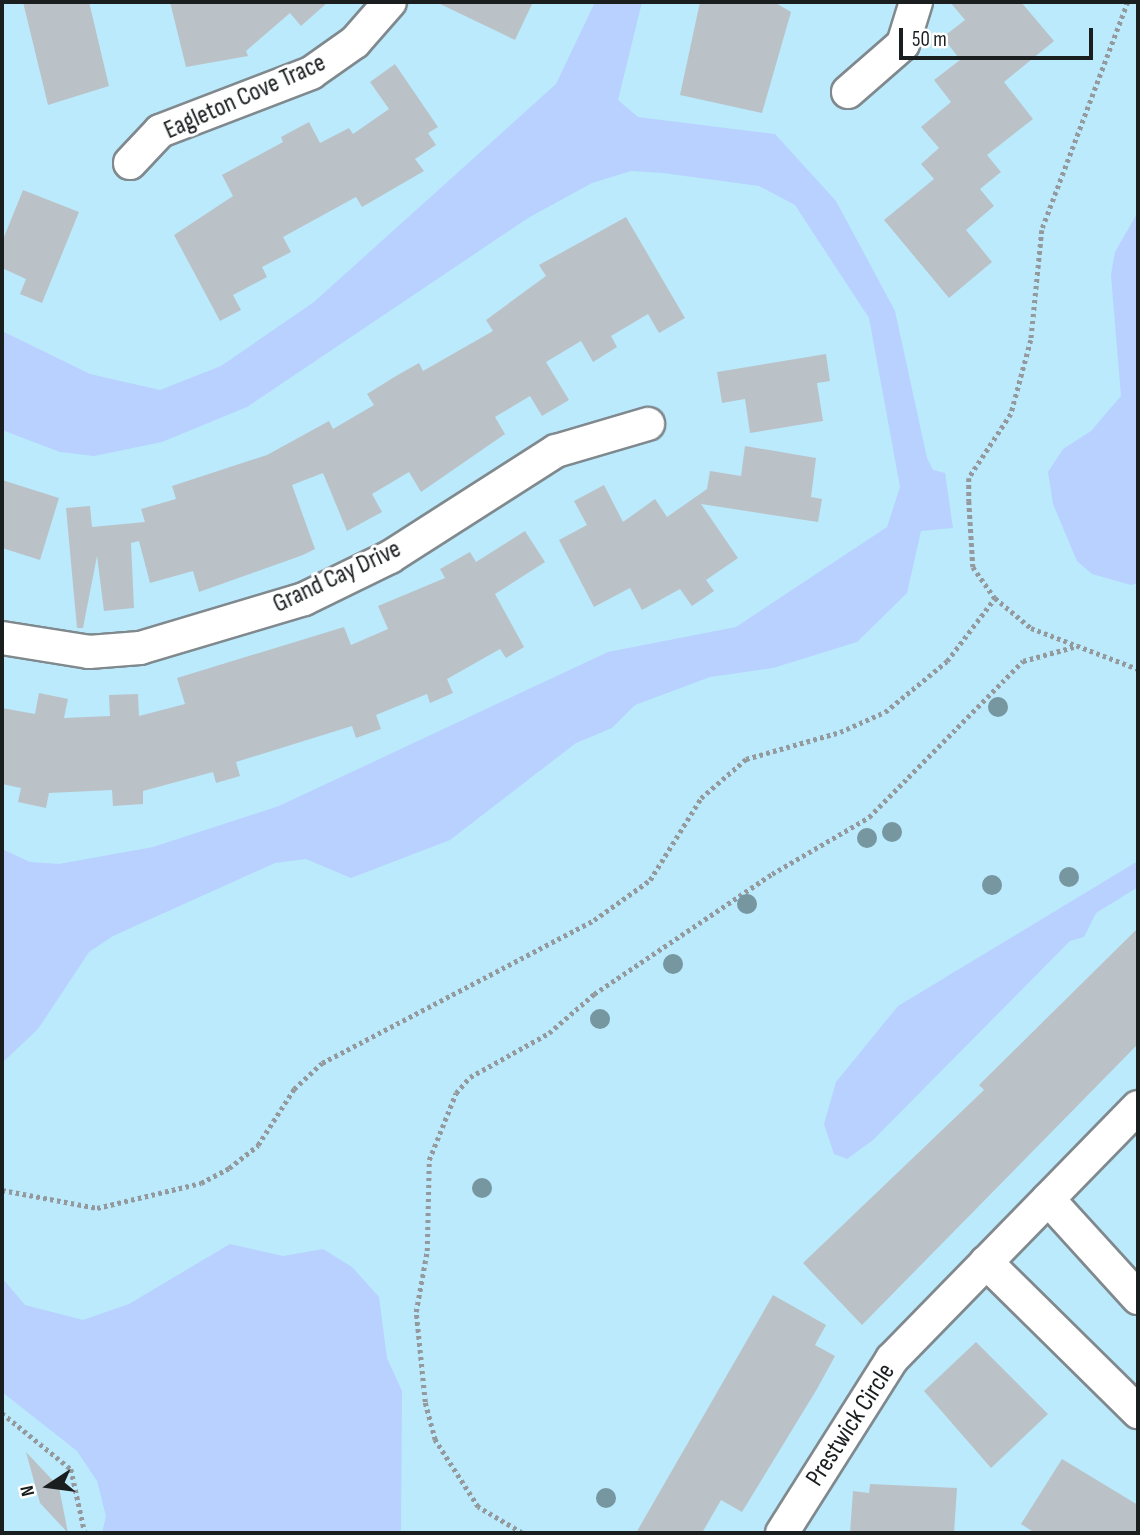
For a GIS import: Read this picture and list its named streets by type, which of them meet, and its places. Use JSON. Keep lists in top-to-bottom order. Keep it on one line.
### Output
{"streets":{"street":["Eagleton Cove Trace","Grand Cay Drive","Prestwick Circle"]},"scale_bar":"50 m","north":"left"}
